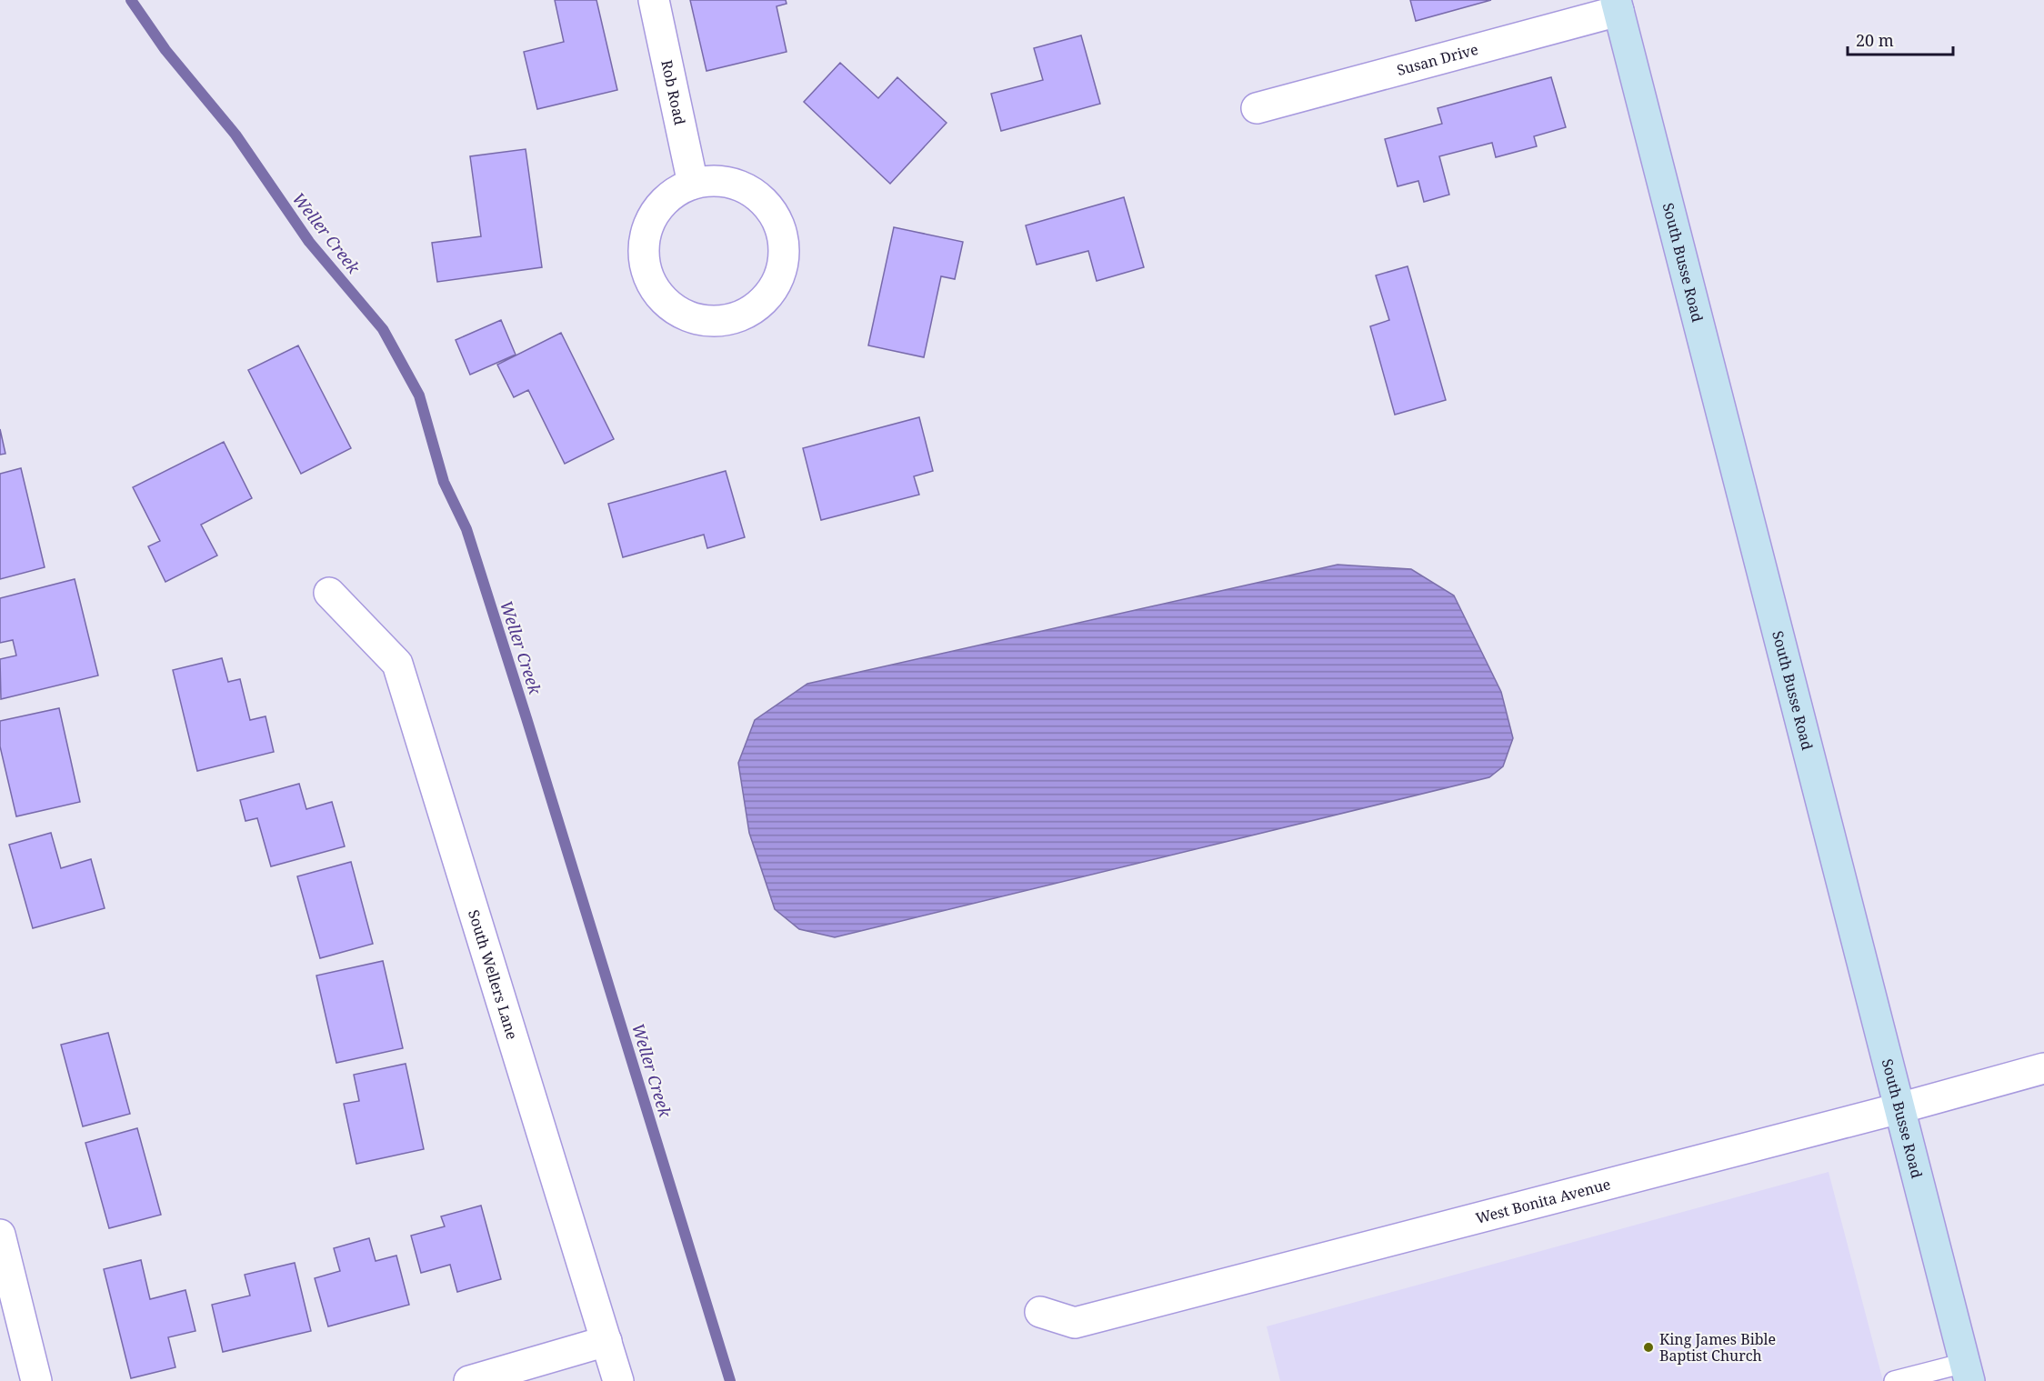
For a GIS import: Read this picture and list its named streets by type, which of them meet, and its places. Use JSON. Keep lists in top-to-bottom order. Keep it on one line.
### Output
{"streets":{"main road":["South Busse Road"],"street":["Susan Drive","Rob Road","South Wellers Lane","West Bonita Avenue"]},"crossings":[["Susan Drive","South Busse Road"],["South Busse Road","West Bonita Avenue"]],"water":["Weller Creek"],"places":["King James Bible Baptist Church"],"scale_bar":"20 m"}
